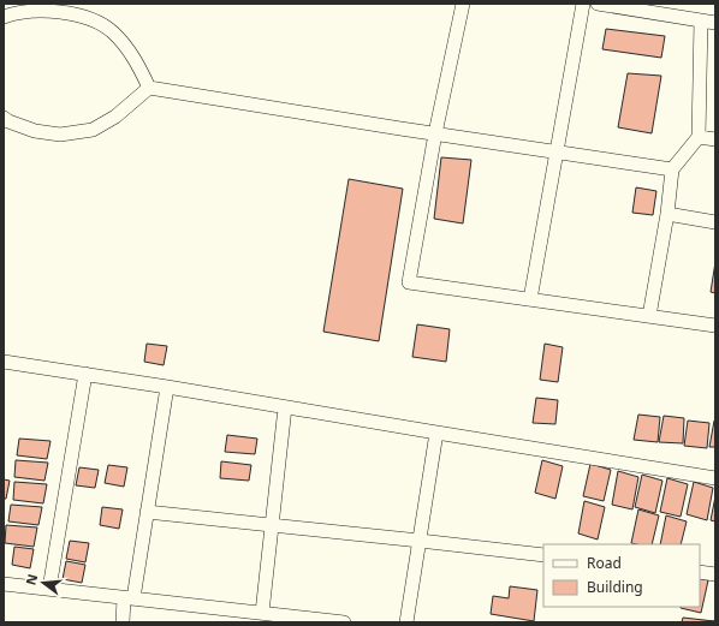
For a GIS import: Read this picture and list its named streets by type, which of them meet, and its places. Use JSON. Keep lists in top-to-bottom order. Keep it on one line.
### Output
{"legend":["Road","Building"],"north":"left"}
